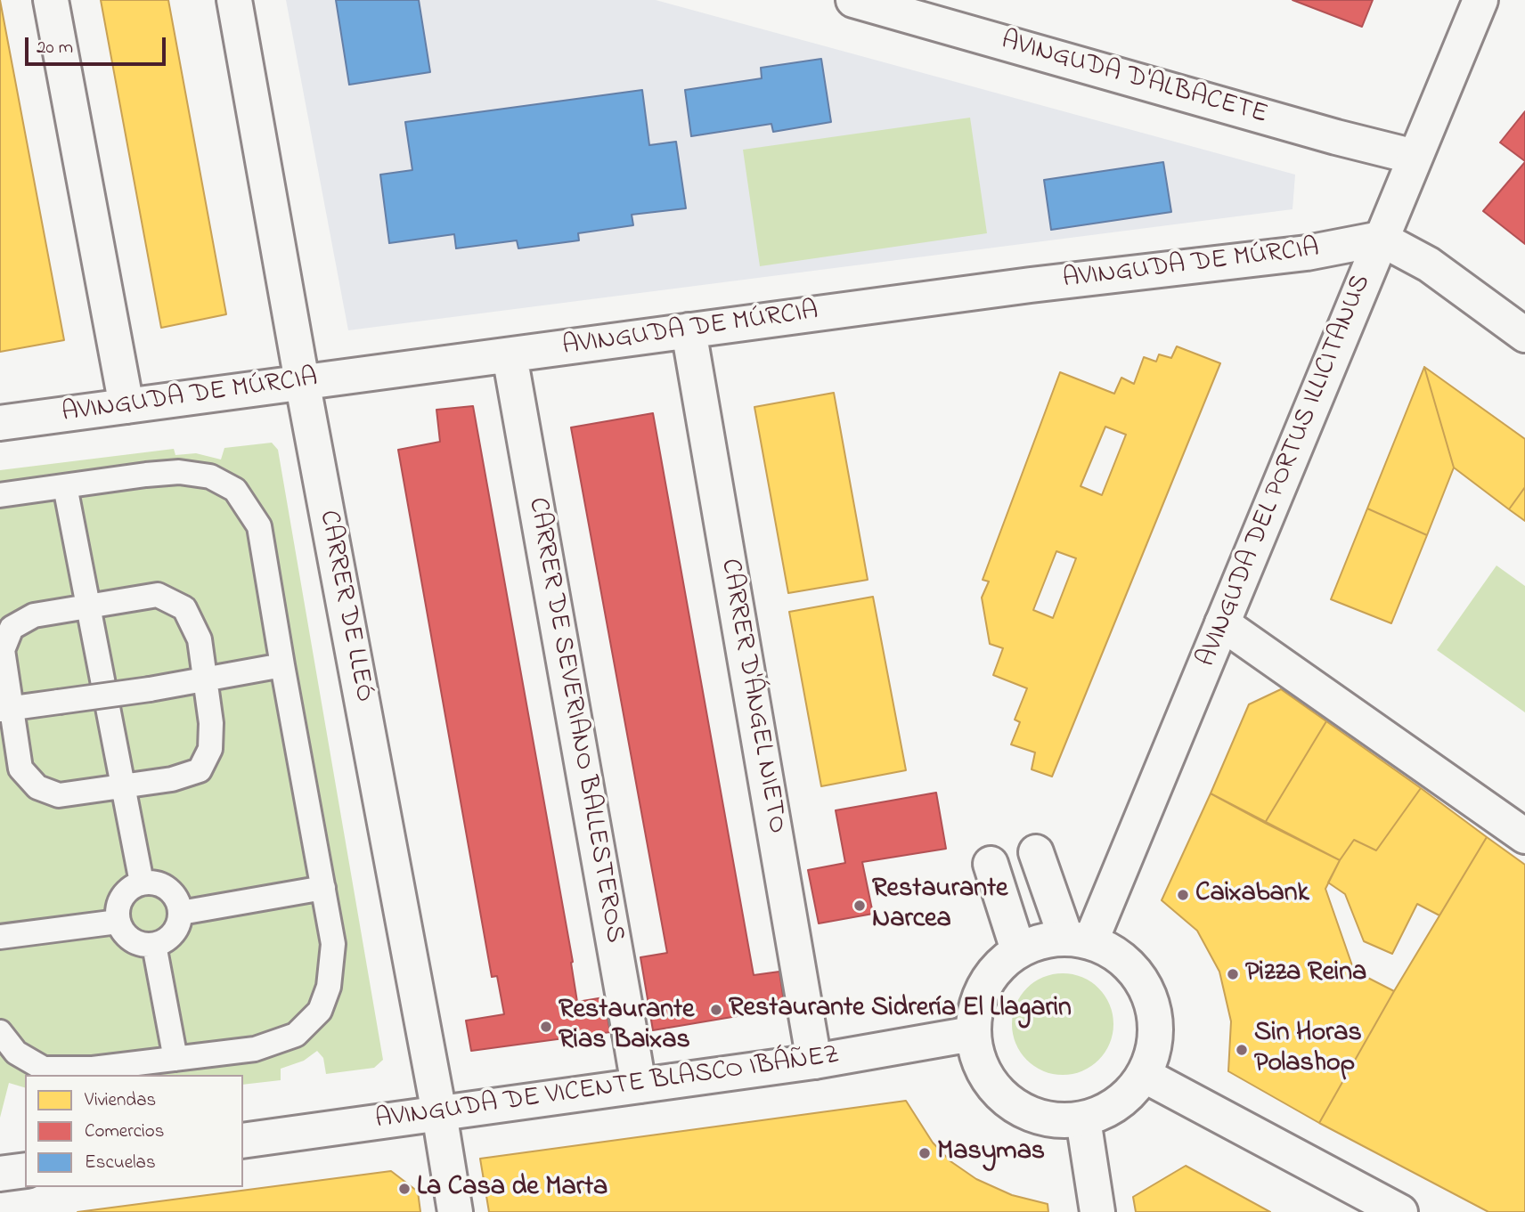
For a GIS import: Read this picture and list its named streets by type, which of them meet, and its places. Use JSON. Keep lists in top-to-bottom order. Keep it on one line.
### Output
{"streets":{"street":["AVINGUDA D'ALBACETE","AVINGUDA DE MÚRCIA","AVINGUDA DEL PORTUS ILLICITANUS","CARRER DE LLEÓ","CARRER D'ÁNGEL NIETO","CARRER DE SEVERIANO BALLESTEROS","AVINGUDA DE VICENTE BLASCO IBÁÑEZ"]},"crossings":[["AVINGUDA D'ALBACETE","AVINGUDA DEL PORTUS ILLICITANUS"],["AVINGUDA DE MÚRCIA","AVINGUDA DEL PORTUS ILLICITANUS"],["AVINGUDA DE MÚRCIA","CARRER DE LLEÓ"],["AVINGUDA DE MÚRCIA","CARRER D'ÁNGEL NIETO"],["AVINGUDA DE MÚRCIA","CARRER DE SEVERIANO BALLESTEROS"],["AVINGUDA DEL PORTUS ILLICITANUS","AVINGUDA DE VICENTE BLASCO IBÁÑEZ"],["CARRER DE LLEÓ","AVINGUDA DE VICENTE BLASCO IBÁÑEZ"],["CARRER D'ÁNGEL NIETO","AVINGUDA DE VICENTE BLASCO IBÁÑEZ"],["CARRER DE SEVERIANO BALLESTEROS","AVINGUDA DE VICENTE BLASCO IBÁÑEZ"]],"places":["Caixabank","Restaurante Narcea","Pizza Reina","Restaurante Sidrería El Llagarin","Restaurante Rias Baixas","Sin Horas Polashop","Masymas","La Casa de Marta"],"legend":["Viviendas","Comercios","Escuelas"],"scale_bar":"20 m"}
